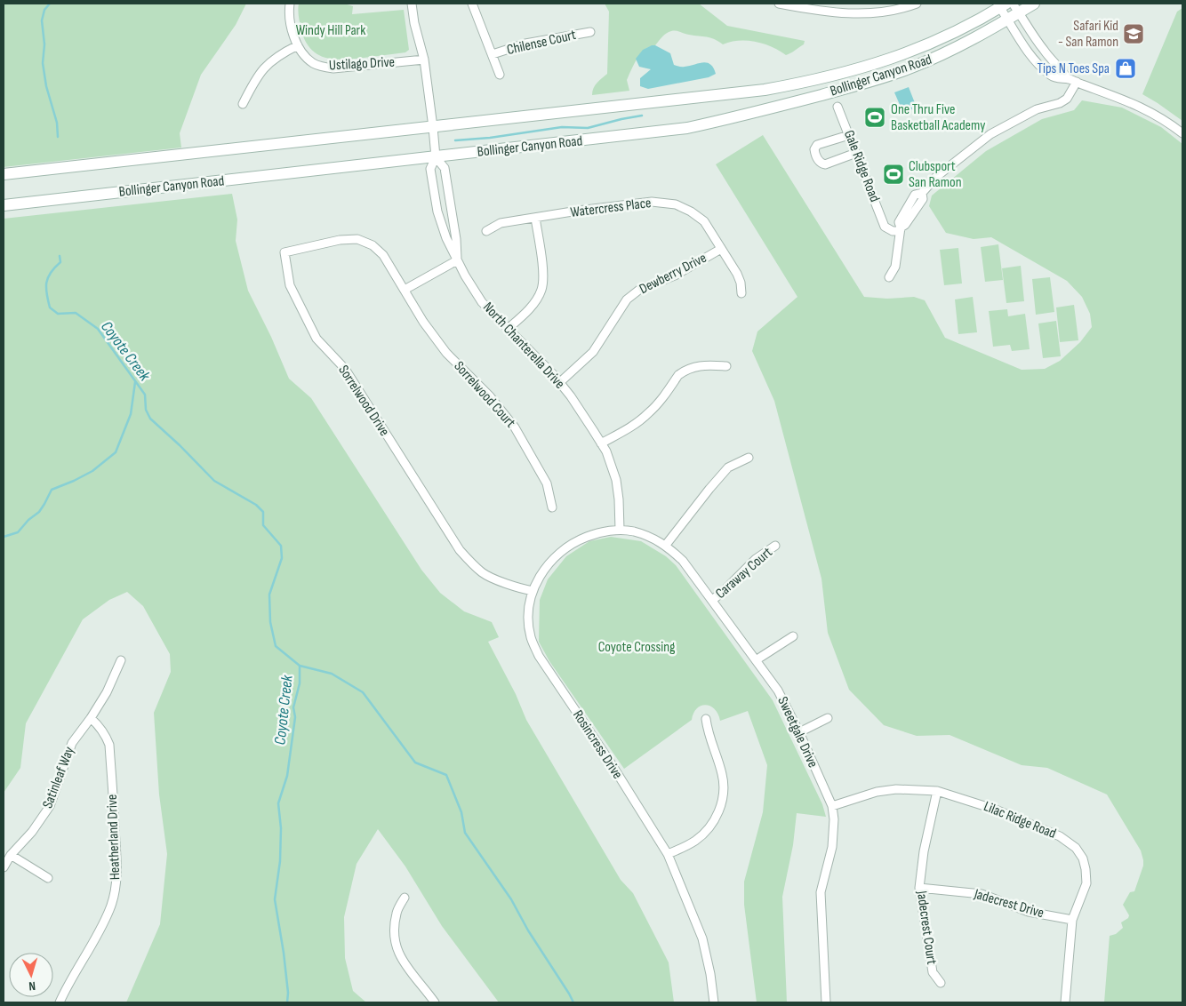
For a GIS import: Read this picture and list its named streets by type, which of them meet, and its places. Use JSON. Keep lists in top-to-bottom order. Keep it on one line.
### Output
{"streets":{"main road":["Bollinger Canyon Road"],"street":["Chilense Court","Ustilago Drive","Gale Ridge Road","Watercress Place","Dewberry Drive","North Chanterella Drive","Sorrelwood Court","Sorrelwood Drive","Caraway Court","Sweetgale Drive","Rosincress Drive","Satinleaf Way","Lilac Ridge Road","Heatherland Drive","Jadecrest Drive","Jadecrest Court"]},"crossings":[["Ustilago Drive","North Chanterella Drive"],["Bollinger Canyon Road","North Chanterella Drive"],["Watercress Place","Dewberry Drive"],["Dewberry Drive","North Chanterella Drive"],["North Chanterella Drive","Sweetgale Drive"],["North Chanterella Drive","Rosincress Drive"],["Sorrelwood Court","Sorrelwood Drive"],["Sorrelwood Drive","Rosincress Drive"],["Caraway Court","Sweetgale Drive"],["Sweetgale Drive","Rosincress Drive"],["Sweetgale Drive","Lilac Ridge Road"],["Satinleaf Way","Heatherland Drive"],["Lilac Ridge Road","Jadecrest Drive"],["Lilac Ridge Road","Jadecrest Court"],["Jadecrest Drive","Jadecrest Court"]],"water":["Coyote Creek"],"parks":["Windy Hill Park","Coyote Crossing"],"places":{"school or university":["Safari Kid - San Ramon"],"shop":["Tips N Toes Spa"],"sports":["One Thru Five Basketball Academy","Clubsport San Ramon"]},"north":"bottom"}
